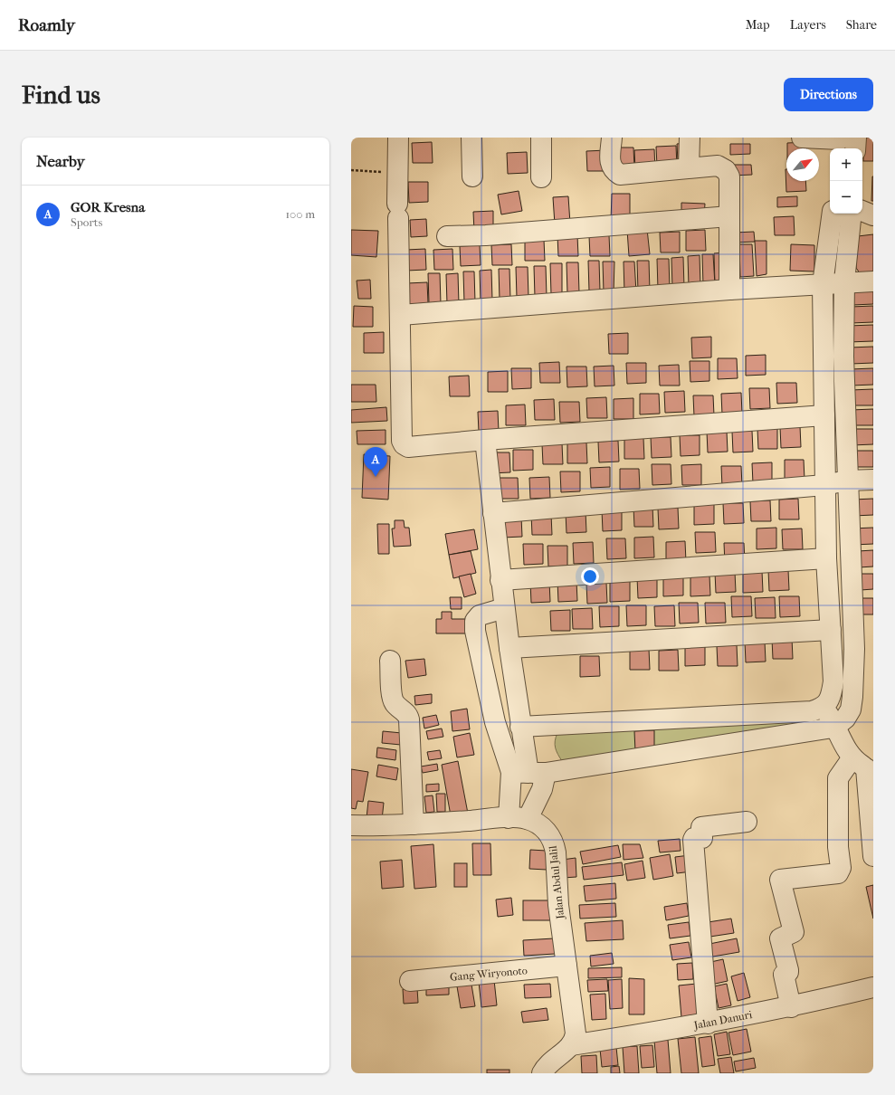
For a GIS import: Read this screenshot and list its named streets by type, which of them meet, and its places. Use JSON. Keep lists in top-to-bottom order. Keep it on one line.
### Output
{"streets":{"street":["Jalan Abdul Jalil","Gang Wiryonoto","Jalan Danuri"]},"crossings":[["Jalan Abdul Jalil","Gang Wiryonoto"],["Jalan Abdul Jalil","Jalan Danuri"]],"north":"top right","page":{"header":"Roamly","nav":["Map","Layers","Share"],"buttons":"Directions","title":"Find us","heading":"Nearby","map_buttons":["+","−"],"list":[{"mark":"A","name":"GOR Kresna","note":"Sports","value":"100 m"}],"pins":"A"}}
